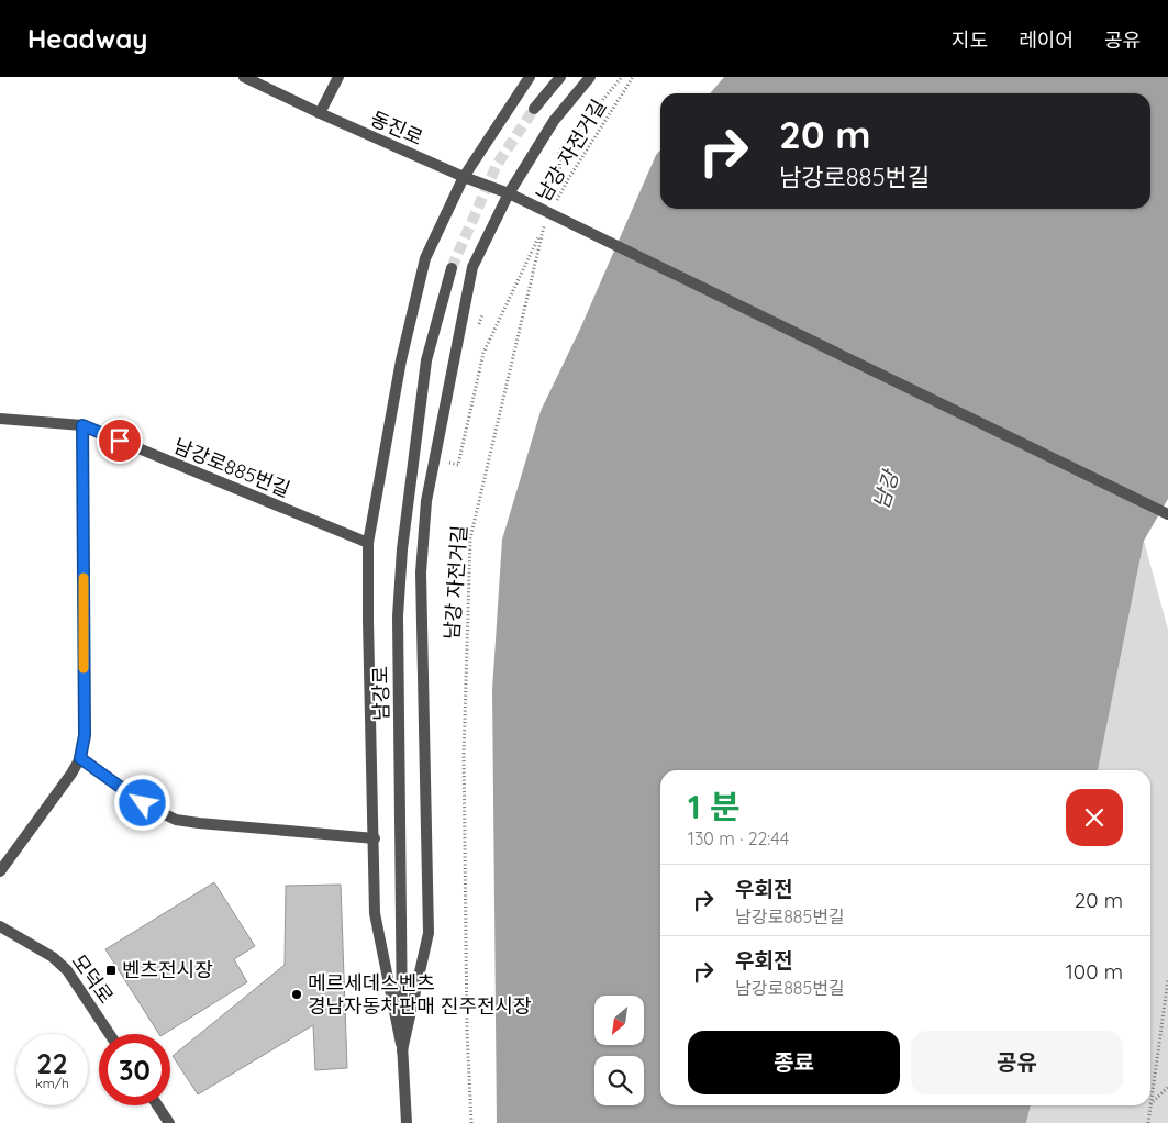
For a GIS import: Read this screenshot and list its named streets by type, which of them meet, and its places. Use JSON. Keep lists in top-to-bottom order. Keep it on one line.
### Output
{"streets":{"street":["동진로","남강로885번길","남강로","모덕로"],"path":["남강 자전거길"]},"water":["남강"],"places":{"transit":["벤츠전시장"],"other":["메르세데스벤츠 경남자동차판매 진주전시장"]},"north":"bottom left","page":{"header":"Headway","nav":["지도","레이어","공유"],"turn":["20 m","남강로885번길"],"heading":["1 분","130 m · 22:44"],"list":[{"name":"우회전","note":"남강로885번길","value":"20 m"},{"name":"우회전","note":"남강로885번길","value":"100 m"}],"buttons":["종료","공유"],"speed":"22 km/h","limit":"30"}}
